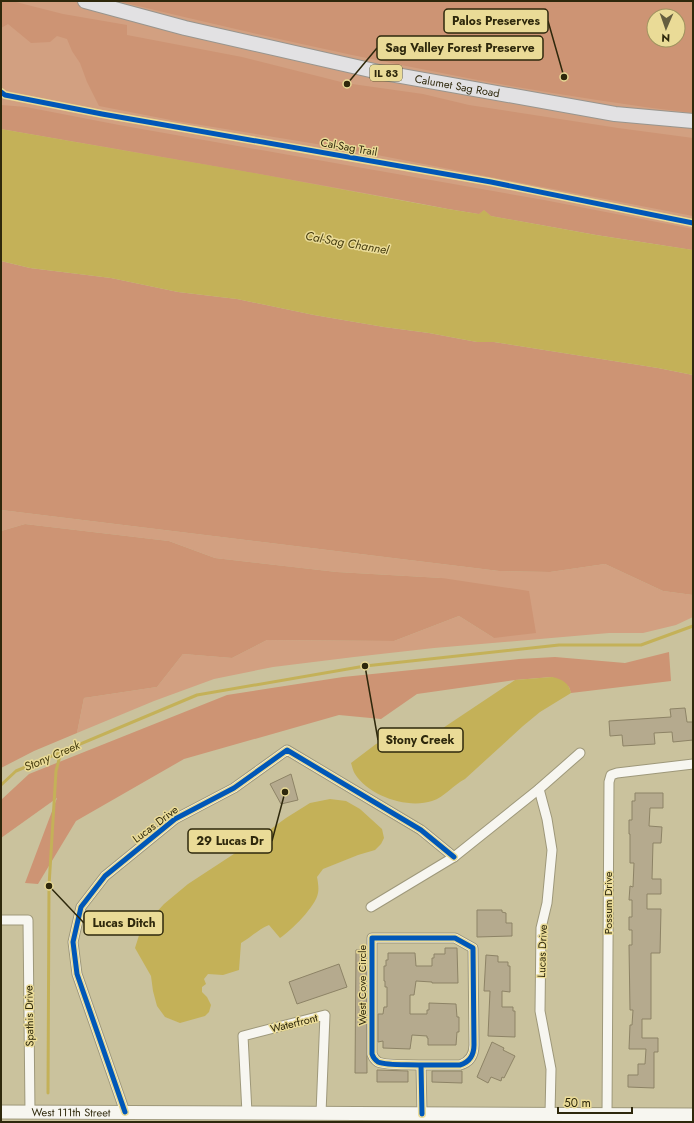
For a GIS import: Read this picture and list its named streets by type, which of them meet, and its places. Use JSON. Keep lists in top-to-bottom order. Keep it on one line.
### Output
{"streets":{"main road":["IL 83","Calumet Sag Road","West 111th Street"],"street":["Lucas Drive","Possum Drive","West Cove Circle","Spathis Drive","Waterfront"],"cycle path":["Cal-Sag Trail"]},"crossings":[["Lucas Drive","West 111th Street"],["Possum Drive","West 111th Street"],["Spathis Drive","West 111th Street"],["Waterfront","West 111th Street"]],"water":["Cal-Sag Channel","Stony Creek"],"places":["Palos Preserves","Sag Valley Forest Preserve","Stony Creek","29 Lucas Dr","Lucas Ditch"],"scale_bar":"50 m","north":"bottom"}
